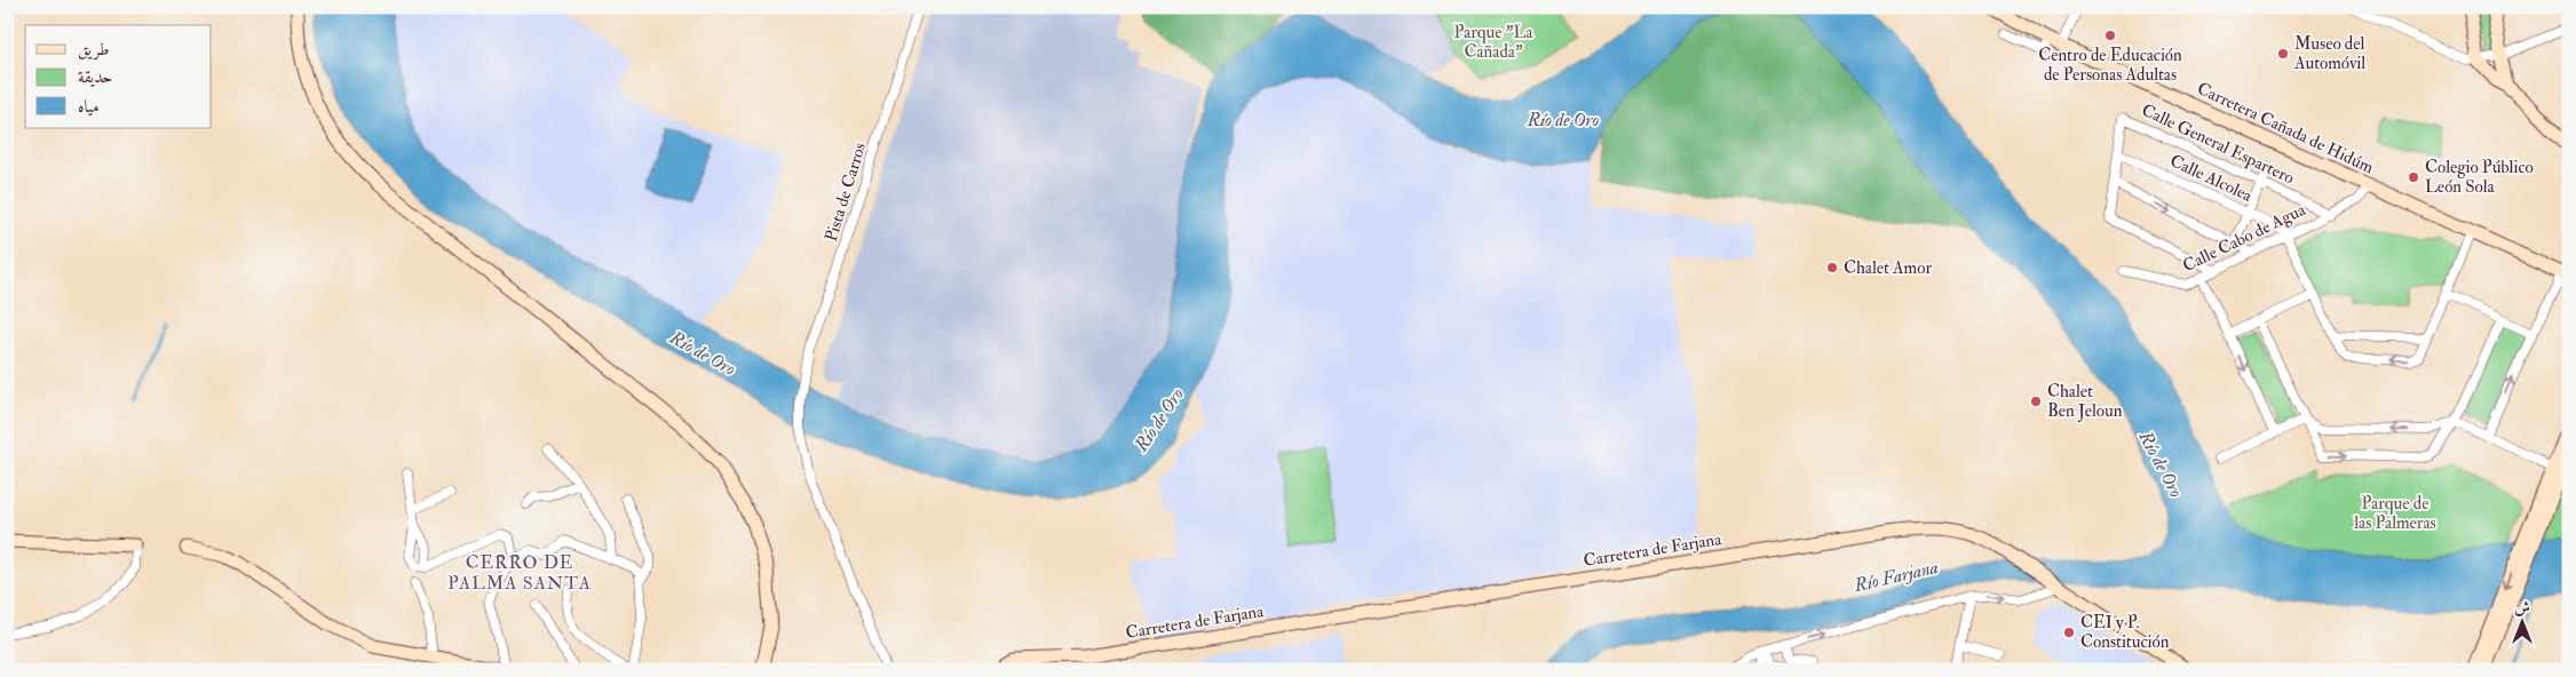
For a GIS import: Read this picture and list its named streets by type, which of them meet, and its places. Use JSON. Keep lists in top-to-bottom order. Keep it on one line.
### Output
{"streets":{"main road":["Carretera Cañada de Hidúm","Carretera de Farjana"],"street":["Calle General Espartero","Calle Alcolea","Pista de Carros","Calle Cabo de Agua"]},"crossings":[["Carretera Cañada de Hidúm","Calle Cabo de Agua"],["Calle General Espartero","Calle Alcolea"],["Calle General Espartero","Calle Cabo de Agua"],["Calle Alcolea","Calle Cabo de Agua"]],"districts":["CERRO DE PALMA SANTA"],"water":["Río de Oro","Río Farjana"],"parks":["Parque \"La Cañada\"","Parque de las Palmeras"],"places":["Centro de Educación de Personas Adultas","Museo del Automóvil","Colegio Público León Sola","Chalet Amor","Chalet Ben Jeloun","CEI y P. Constitución"],"legend":["طريق","حديقة","مياه"],"north":"top"}
